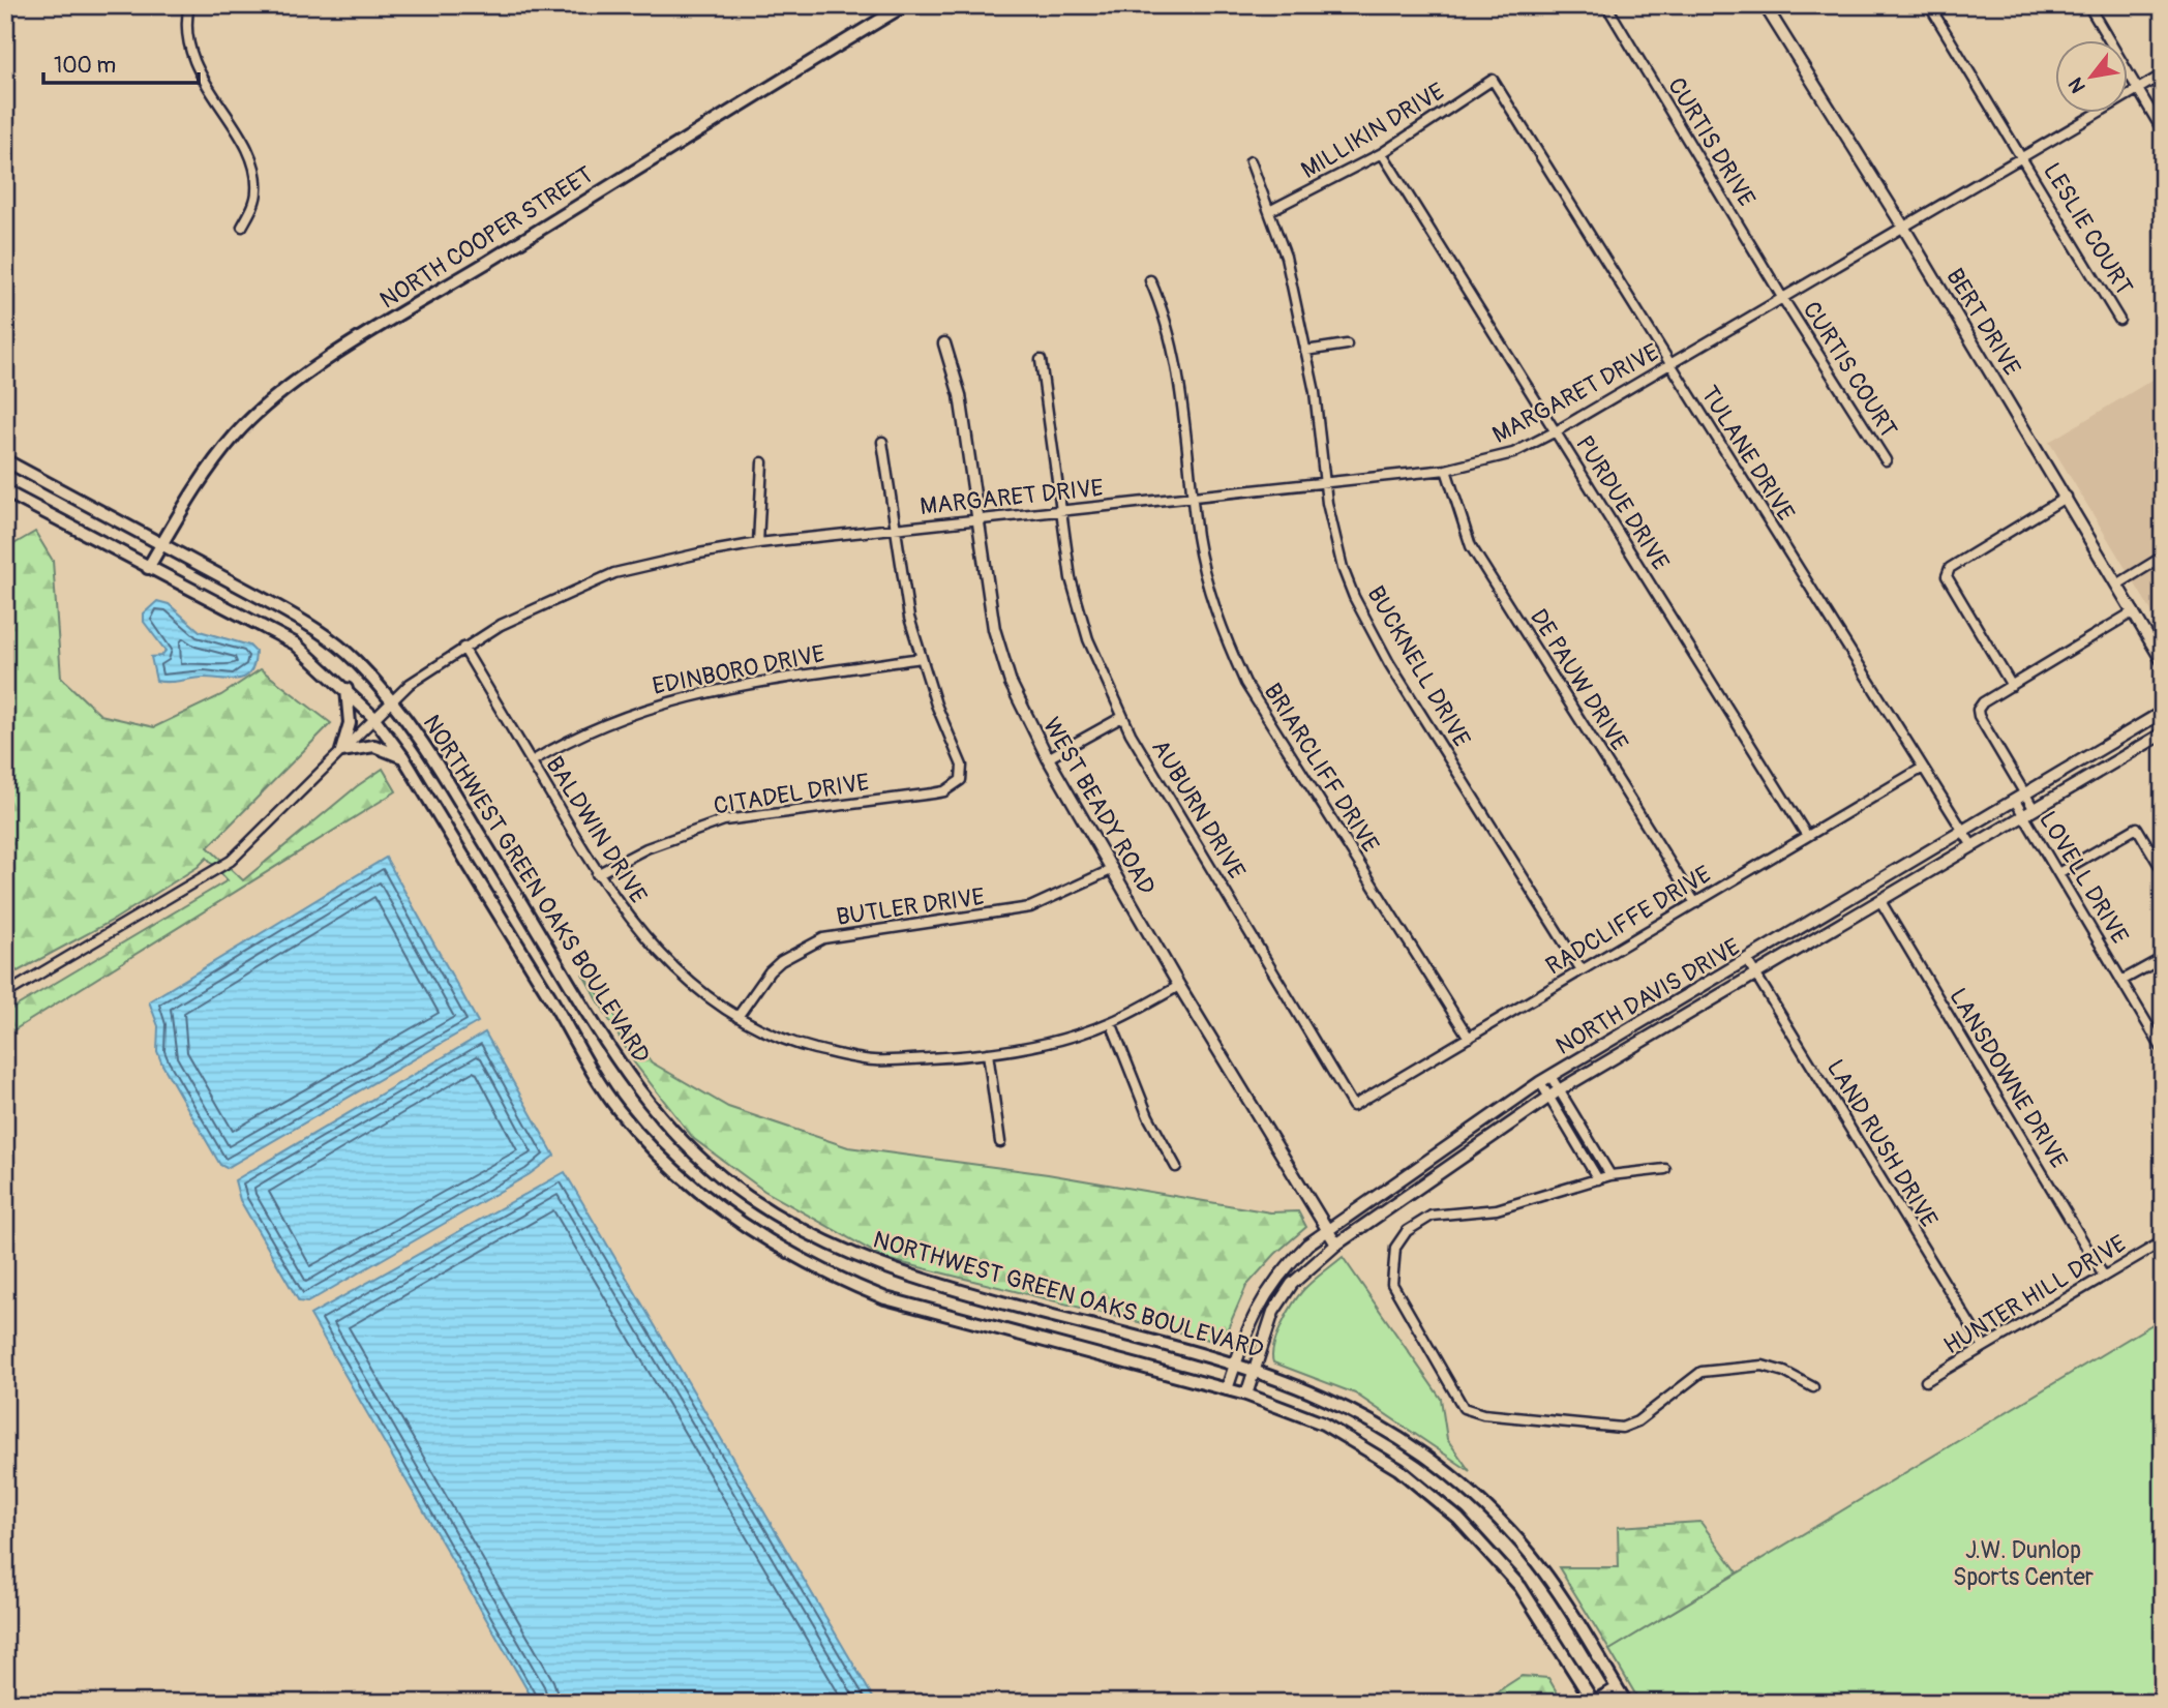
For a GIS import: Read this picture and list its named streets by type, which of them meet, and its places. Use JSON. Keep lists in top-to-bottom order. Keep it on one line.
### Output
{"streets":{"main road":["NORTH COOPER STREET","NORTHWEST GREEN OAKS BOULEVARD"],"street":["MILLIKIN DRIVE","CURTIS DRIVE","LESLIE COURT","BERT DRIVE","CURTIS COURT","MARGARET DRIVE","TULANE DRIVE","PURDUE DRIVE","BUCKNELL DRIVE","EDINBORO DRIVE","DE PAUW DRIVE","BRIARCLIFF DRIVE","CITADEL DRIVE","WEST BEADY ROAD","AUBURN DRIVE","BALDWIN DRIVE","LOVELL DRIVE","BUTLER DRIVE","RADCLIFFE DRIVE","NORTH DAVIS DRIVE","LANSDOWNE DRIVE","LAND RUSH DRIVE","HUNTER HILL DRIVE"]},"crossings":[["MILLIKIN DRIVE","TULANE DRIVE"],["MILLIKIN DRIVE","PURDUE DRIVE"],["MILLIKIN DRIVE","BUCKNELL DRIVE"],["CURTIS DRIVE","CURTIS COURT"],["CURTIS DRIVE","MARGARET DRIVE"],["LESLIE COURT","MARGARET DRIVE"],["NORTH COOPER STREET","NORTHWEST GREEN OAKS BOULEVARD"],["BERT DRIVE","MARGARET DRIVE"],["CURTIS COURT","MARGARET DRIVE"],["MARGARET DRIVE","TULANE DRIVE"],["MARGARET DRIVE","PURDUE DRIVE"],["MARGARET DRIVE","BUCKNELL DRIVE"],["MARGARET DRIVE","DE PAUW DRIVE"],["MARGARET DRIVE","BRIARCLIFF DRIVE"],["MARGARET DRIVE","WEST BEADY ROAD"],["MARGARET DRIVE","AUBURN DRIVE"],["MARGARET DRIVE","BALDWIN DRIVE"],["MARGARET DRIVE","NORTHWEST GREEN OAKS BOULEVARD"],["TULANE DRIVE","RADCLIFFE DRIVE"],["TULANE DRIVE","NORTH DAVIS DRIVE"],["PURDUE DRIVE","RADCLIFFE DRIVE"],["BUCKNELL DRIVE","RADCLIFFE DRIVE"],["EDINBORO DRIVE","CITADEL DRIVE"],["EDINBORO DRIVE","BALDWIN DRIVE"],["DE PAUW DRIVE","RADCLIFFE DRIVE"],["BRIARCLIFF DRIVE","RADCLIFFE DRIVE"],["CITADEL DRIVE","BALDWIN DRIVE"],["WEST BEADY ROAD","BALDWIN DRIVE"],["WEST BEADY ROAD","BUTLER DRIVE"],["WEST BEADY ROAD","NORTH DAVIS DRIVE"],["AUBURN DRIVE","RADCLIFFE DRIVE"],["BALDWIN DRIVE","BUTLER DRIVE"],["LOVELL DRIVE","NORTH DAVIS DRIVE"],["NORTHWEST GREEN OAKS BOULEVARD","NORTH DAVIS DRIVE"],["NORTH DAVIS DRIVE","LANSDOWNE DRIVE"],["NORTH DAVIS DRIVE","LAND RUSH DRIVE"],["LANSDOWNE DRIVE","HUNTER HILL DRIVE"],["LAND RUSH DRIVE","HUNTER HILL DRIVE"]],"parks":["J.W. Dunlop Sports Center"],"scale_bar":"100 m","north":"bottom left"}
